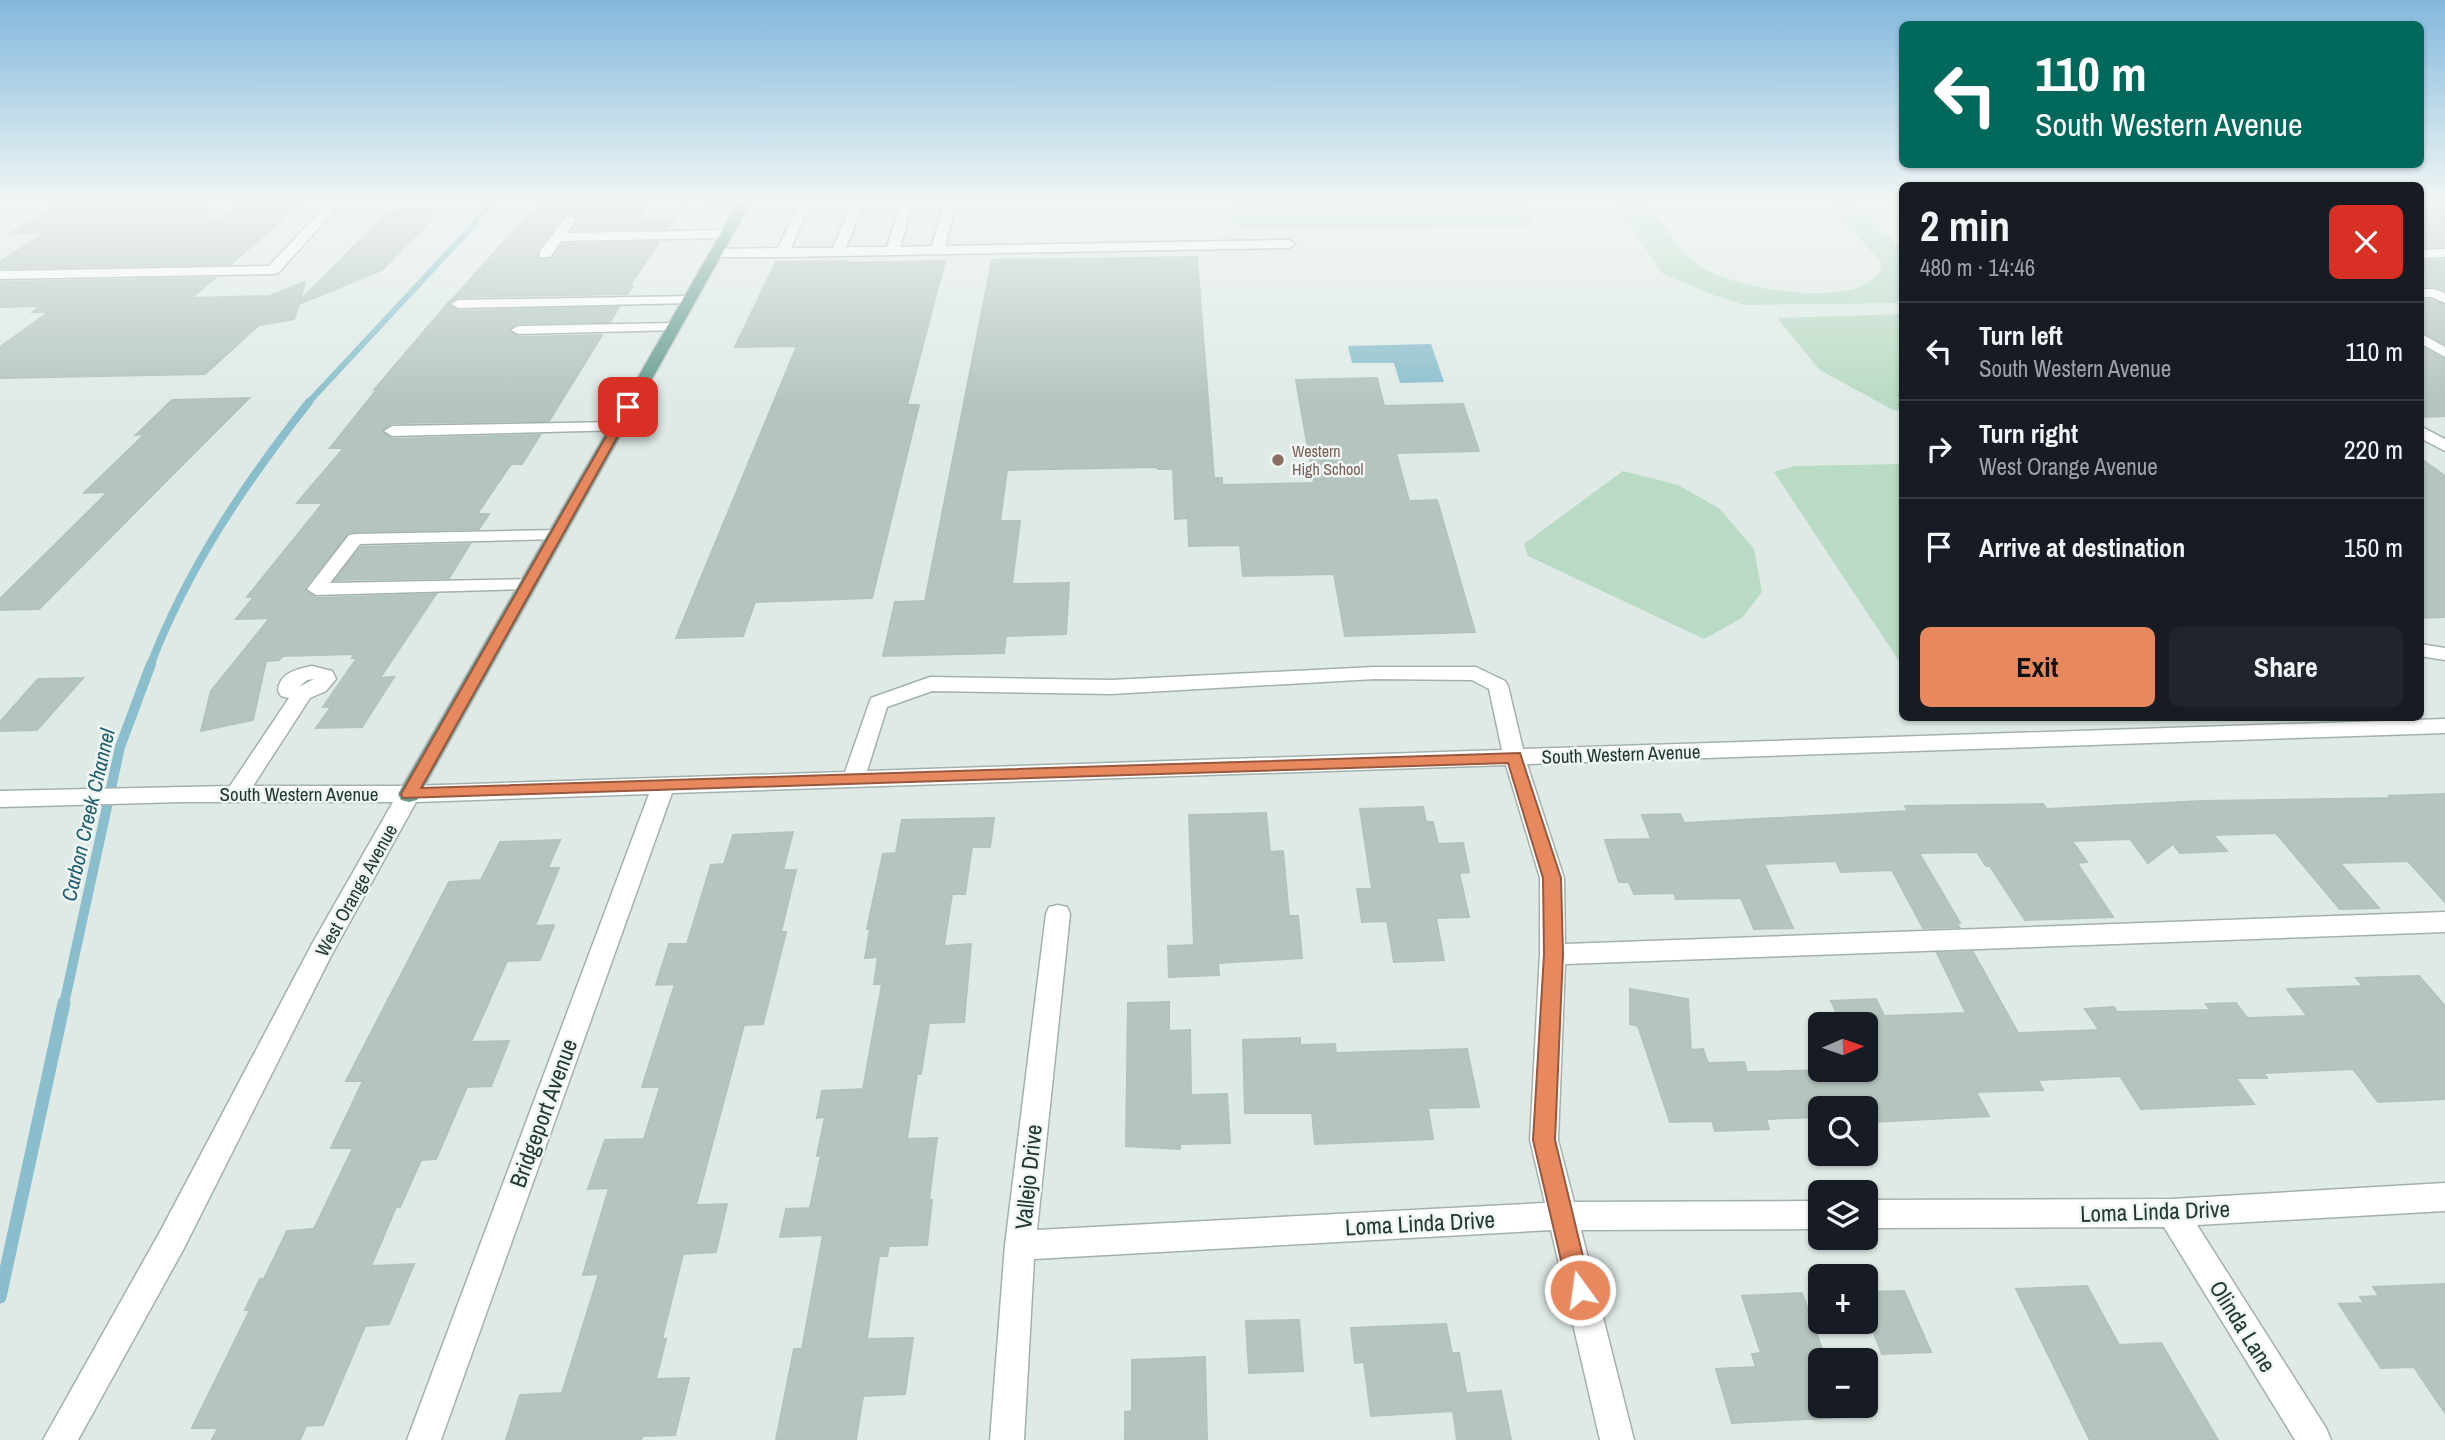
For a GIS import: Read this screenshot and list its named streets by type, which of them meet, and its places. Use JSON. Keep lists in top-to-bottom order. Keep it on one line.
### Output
{"streets":{"main road":["West Orange Avenue"],"street":["South Western Avenue","Bridgeport Avenue","Vallejo Drive","Loma Linda Drive","Olinda Lane"]},"crossings":[["South Western Avenue","West Orange Avenue"],["South Western Avenue","Bridgeport Avenue"],["Vallejo Drive","Loma Linda Drive"],["Loma Linda Drive","Olinda Lane"]],"water":["Carbon Creek Channel"],"places":["Western High School"],"north":"right","page":{"turn":["110 m","South Western Avenue"],"heading":["2 min","480 m · 14:46"],"list":[{"name":"Turn left","note":"South Western Avenue","value":"110 m"},{"name":"Turn right","note":"West Orange Avenue","value":"220 m"},{"name":"Arrive at destination","value":"150 m"}],"buttons":["Exit","Share"],"map_buttons":["+","−"]}}
